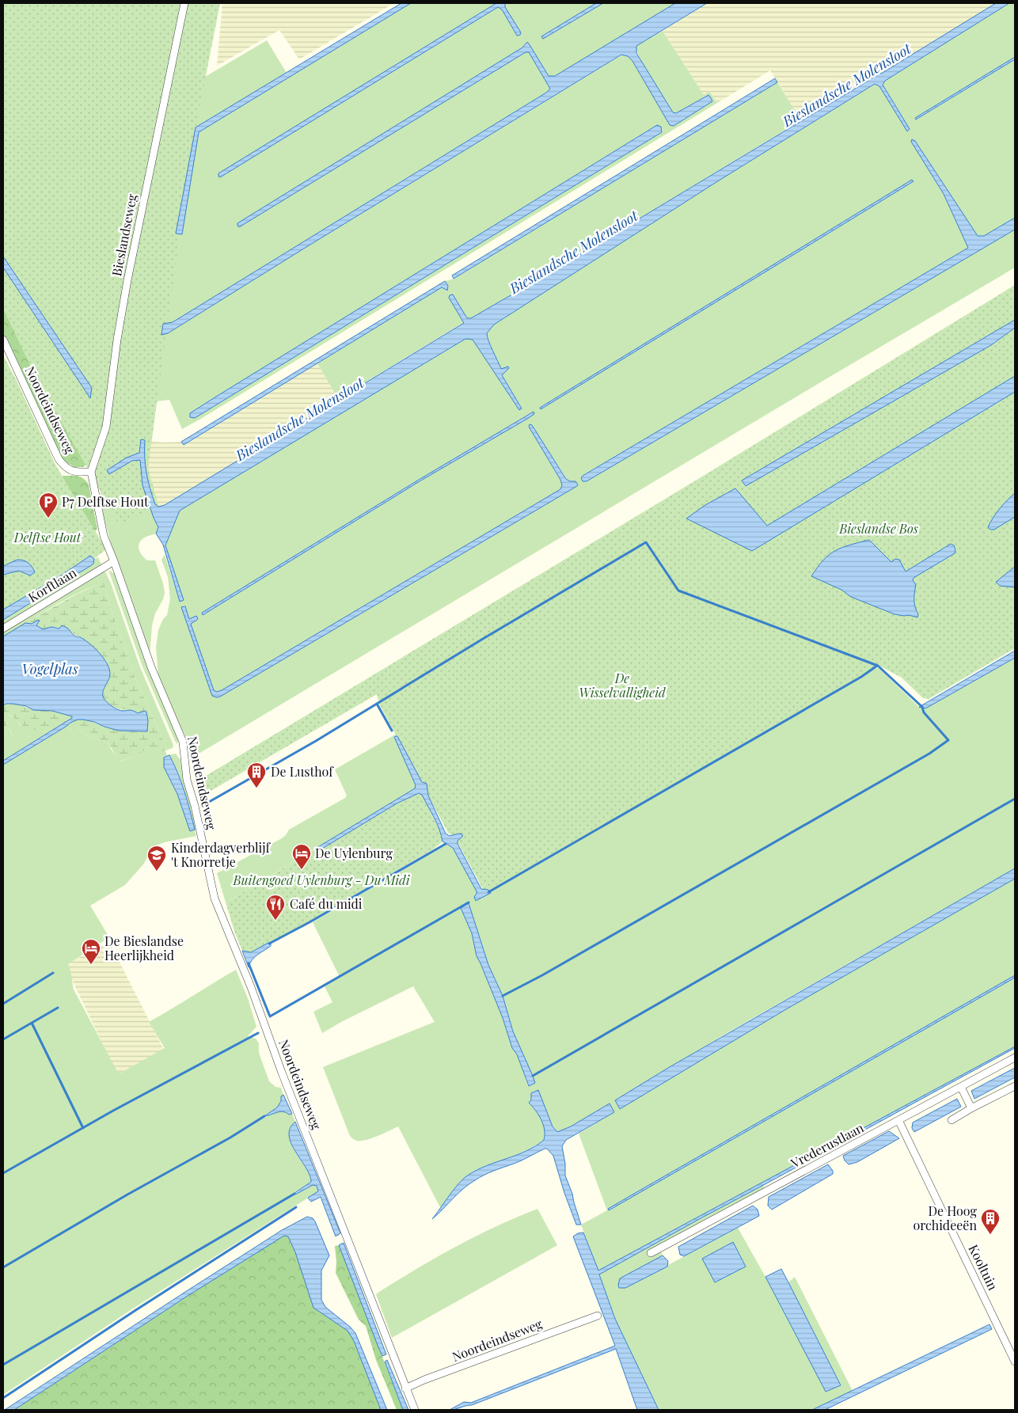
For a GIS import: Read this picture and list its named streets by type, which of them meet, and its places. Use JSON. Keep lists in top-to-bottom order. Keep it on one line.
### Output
{"streets":{"street":["Bieslandseweg","Noordeindseweg","Korftlaan","Vrederustlaan","Kooltuin"]},"crossings":[["Bieslandseweg","Noordeindseweg"],["Noordeindseweg","Korftlaan"],["Vrederustlaan","Kooltuin"]],"water":["Bieslandsche Molensloot","Vogelplas"],"parks":["Bieslandse Bos","Delftse Hout","De Wisselvalligheid","Buitengoed Uylenburg - Du Midi"],"places":{"parking":["P7 Delftse Hout"],"building":["De Lusthof","De Hoog orchideeën"],"hotel":["De Uylenburg","De Bieslandse Heerlijkheid"],"school or university":["Kinderdagverblijf 't Knorretje"],"restaurant":["Café du midi"]}}
